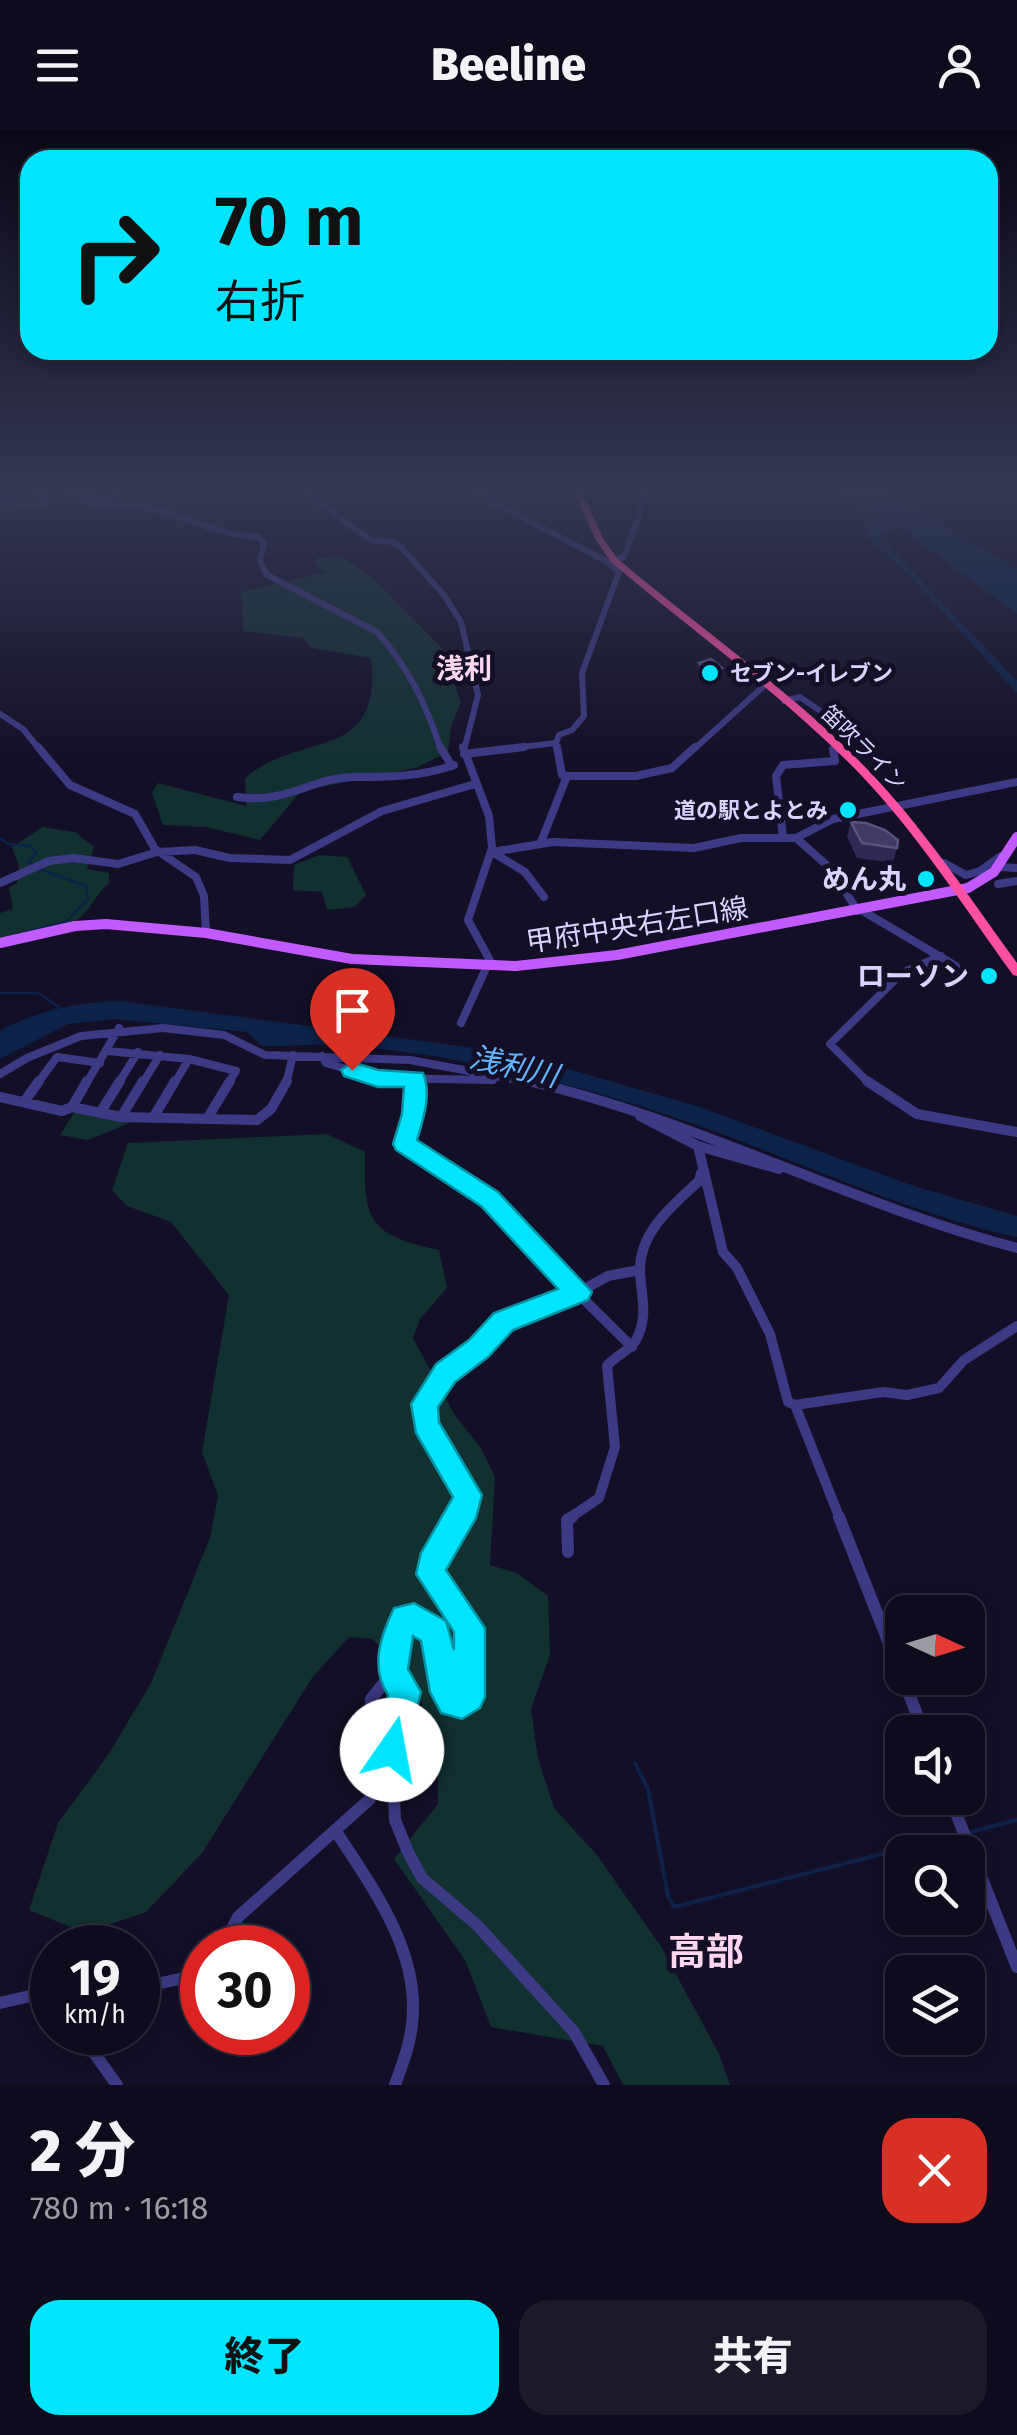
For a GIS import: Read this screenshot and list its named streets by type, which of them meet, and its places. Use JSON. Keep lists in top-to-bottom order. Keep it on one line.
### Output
{"streets":{"highway":["笛吹ライン"],"main road":["甲府中央右左口線"]},"crossings":[["笛吹ライン","甲府中央右左口線"]],"districts":["浅利","高部"],"water":["浅利川"],"places":["セブン-イレブン","道の駅とよとみ","めん丸","ローソン"],"north":"right","page":{"header":"Beeline","turn":["70 m","右折"],"speed":"19 km/h","limit":"30","heading":["2 分","780 m · 16:18"],"buttons":["終了","共有"]}}
